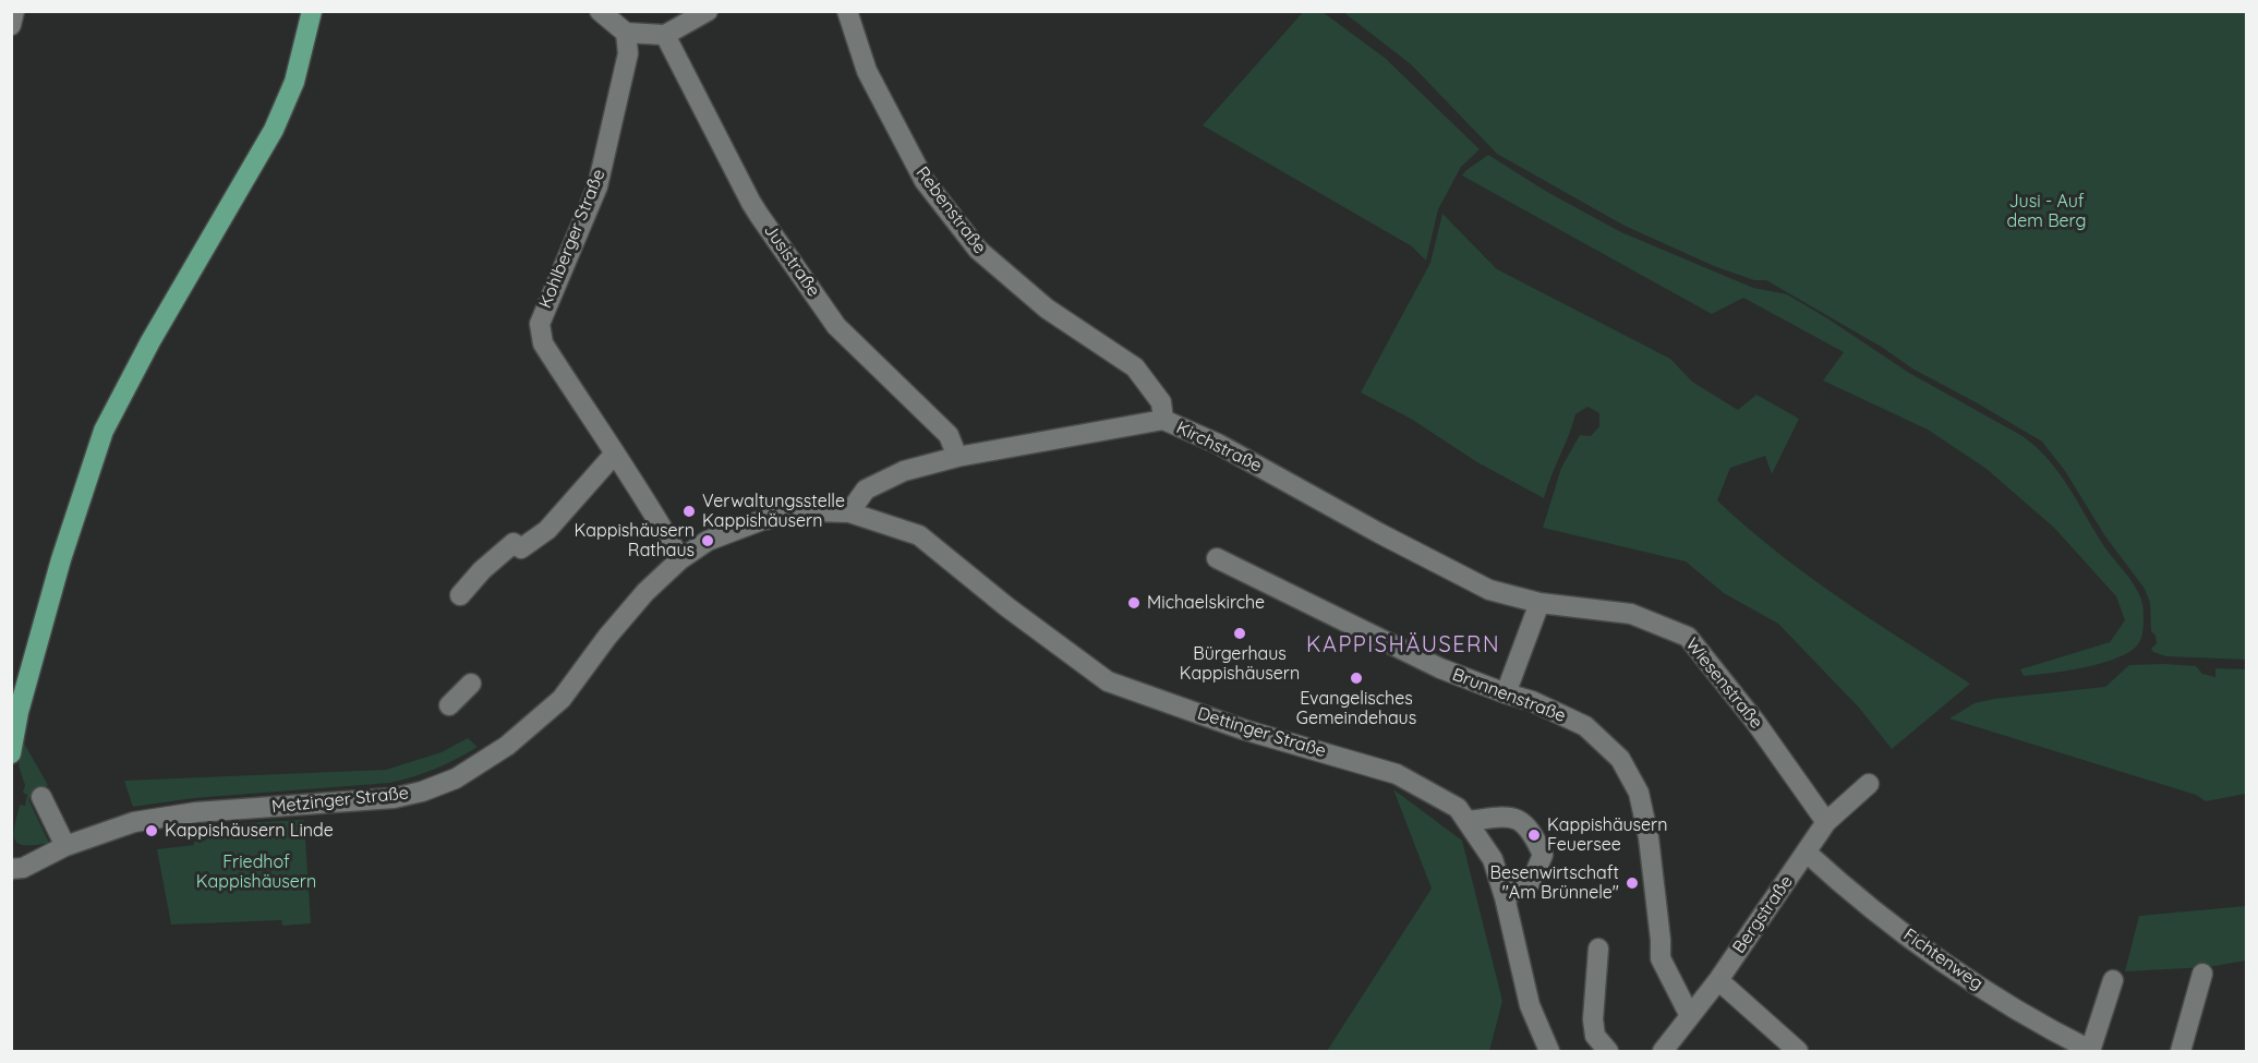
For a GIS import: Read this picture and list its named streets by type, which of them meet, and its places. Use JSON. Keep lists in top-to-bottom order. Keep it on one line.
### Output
{"streets":{"street":["Rebenstraße","Kohlberger Straße","Jusistraße","Kirchstraße","Wiesenstraße","Brunnenstraße","Dettinger Straße","Metzinger Straße","Bergstraße","Fichtenweg"]},"crossings":[["Rebenstraße","Kirchstraße"],["Kohlberger Straße","Metzinger Straße"],["Jusistraße","Kirchstraße"],["Kirchstraße","Wiesenstraße"],["Kirchstraße","Dettinger Straße"],["Kirchstraße","Metzinger Straße"],["Wiesenstraße","Bergstraße"],["Brunnenstraße","Bergstraße"],["Dettinger Straße","Metzinger Straße"],["Bergstraße","Fichtenweg"]],"districts":["KAPPISHÄUSERN"],"parks":["Jusi - Auf dem Berg","Friedhof Kappishäusern"],"places":["Verwaltungsstelle Kappishäusern","Kappishäusern Rathaus","Michaelskirche","Bürgerhaus Kappishäusern","Evangelisches Gemeindehaus","Kappishäusern Linde","Kappishäusern Feuersee","Besenwirtschaft \"Am Brünnele\""]}
